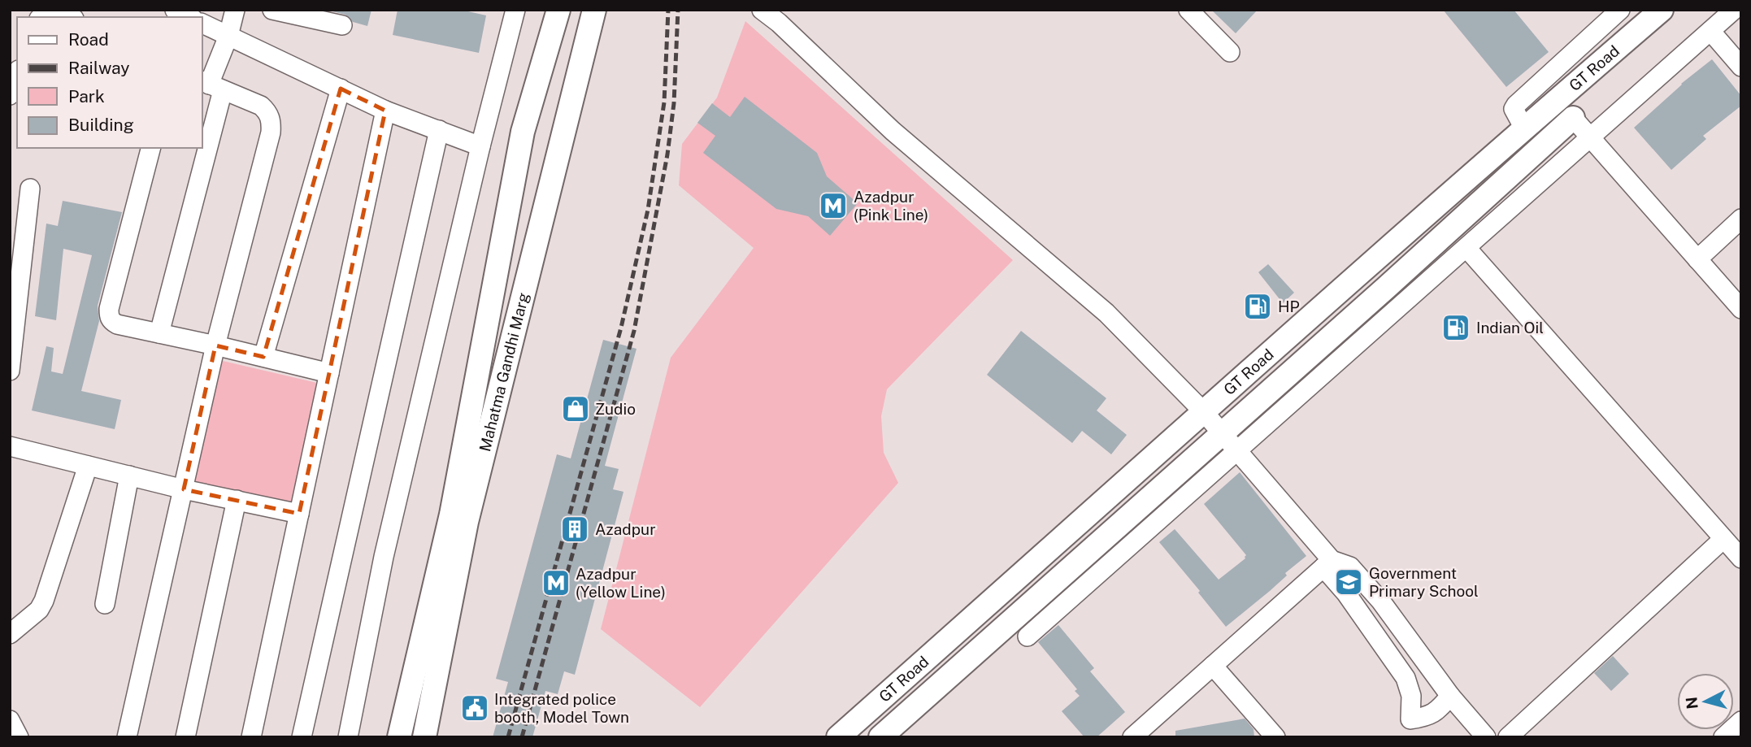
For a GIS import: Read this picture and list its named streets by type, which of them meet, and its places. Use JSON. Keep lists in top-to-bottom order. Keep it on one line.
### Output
{"streets":{"main road":["GT Road","Mahatma Gandhi Marg"]},"places":{"metro station":["Azadpur (Pink Line)","Azadpur (Yellow Line)"],"fuel station":["HP","Indian Oil"],"shop":["Zudio"],"building":["Azadpur"],"school or university":["Government Primary School"],"public building":["Integrated police booth, Model Town"]},"legend":["Road","Railway","Park","Building"],"north":"left"}
